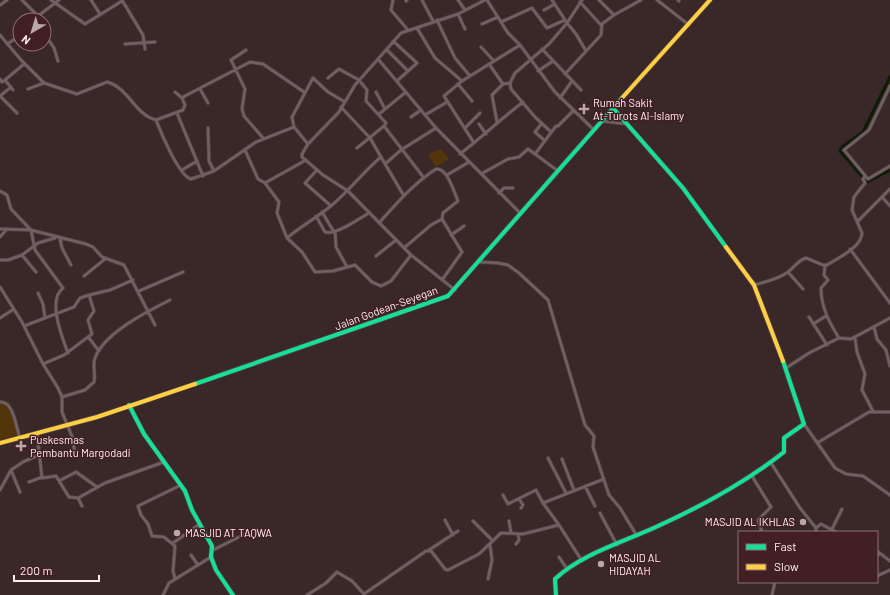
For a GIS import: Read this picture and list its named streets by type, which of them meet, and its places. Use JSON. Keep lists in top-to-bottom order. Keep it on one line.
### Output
{"streets":{"street":["Jalan Godean-Seyegan"]},"places":{"health":["Rumah Sakit At-Turots Al-Islamy","Puskesmas Pembantu Margodadi"],"other":["MASJID AL IKHLAS","MASJID AT TAQWA","MASJID AL HIDAYAH"]},"legend":["Fast","Slow"],"scale_bar":"200 m","north":"bottom left"}
